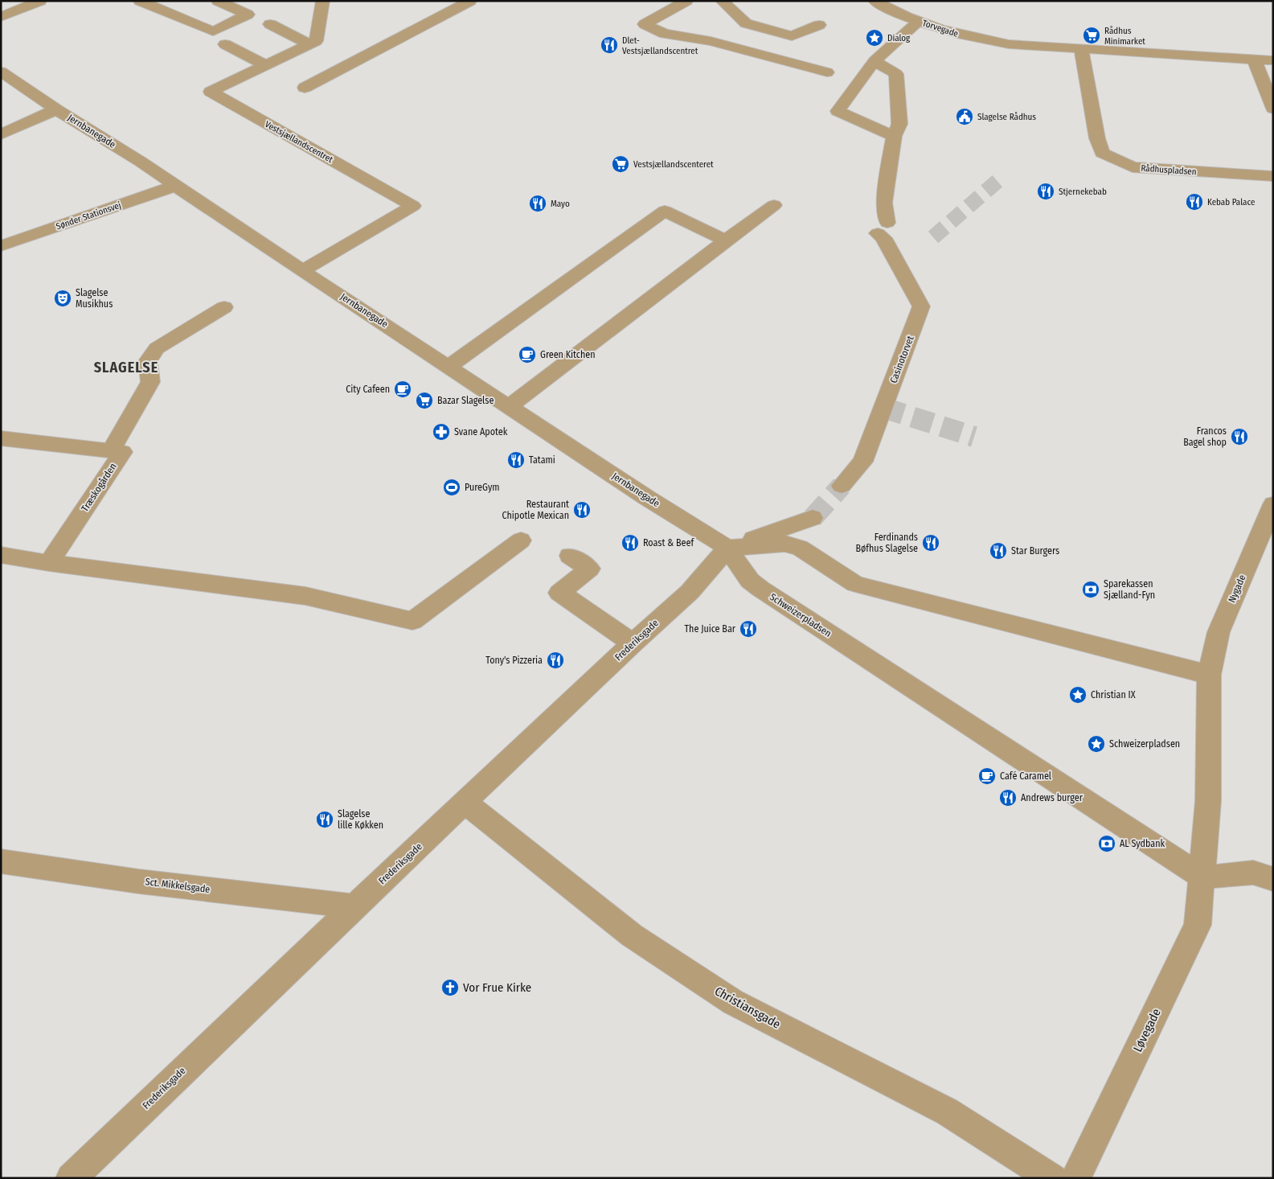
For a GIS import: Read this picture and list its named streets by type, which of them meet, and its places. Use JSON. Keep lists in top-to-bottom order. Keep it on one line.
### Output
{"streets":{"street":["Torvegade","Jernbanegade","Vestsjællandscentret","Rådhuspladsen","Sønder Stationsvej","Casinotorvet","Træskogården","Nygade","Schweizerpladsen","Frederiksgade","Sct. Mikkelsgade","Christiansgade","Løvegade"]},"crossings":[["Torvegade","Rådhuspladsen"],["Jernbanegade","Vestsjællandscentret"],["Jernbanegade","Sønder Stationsvej"],["Jernbanegade","Schweizerpladsen"],["Jernbanegade","Frederiksgade"],["Schweizerpladsen","Frederiksgade"],["Schweizerpladsen","Løvegade"],["Frederiksgade","Sct. Mikkelsgade"],["Frederiksgade","Christiansgade"]],"districts":["SLAGELSE"],"places":{"supermarket":["Rådhus Minimarket","Vestsjællandscenteret","Bazar Slagelse"],"place":["Dialog","Christian IX","Schweizerpladsen"],"restaurant":["Dlet- Vestsjællandscentret","Stjernekebab","Kebab Palace","Mayo","Francos Bagel shop","Tatami","Restaurant Chipotle Mexican","Roast & Beef","Ferdinands Bøfhus Slagelse","Star Burgers","The Juice Bar","Tony's Pizzeria","Andrews burger","Slagelse lille Køkken"],"public building":["Slagelse Rådhus"],"theatre":["Slagelse Musikhus"],"cafe":["Green Kitchen","City Cafeen","Café Caramel"],"pharmacy":["Svane Apotek"],"sports":["PureGym"],"bank":["Sparekassen Sjælland-Fyn","AL Sydbank"],"church":["Vor Frue Kirke"]}}
